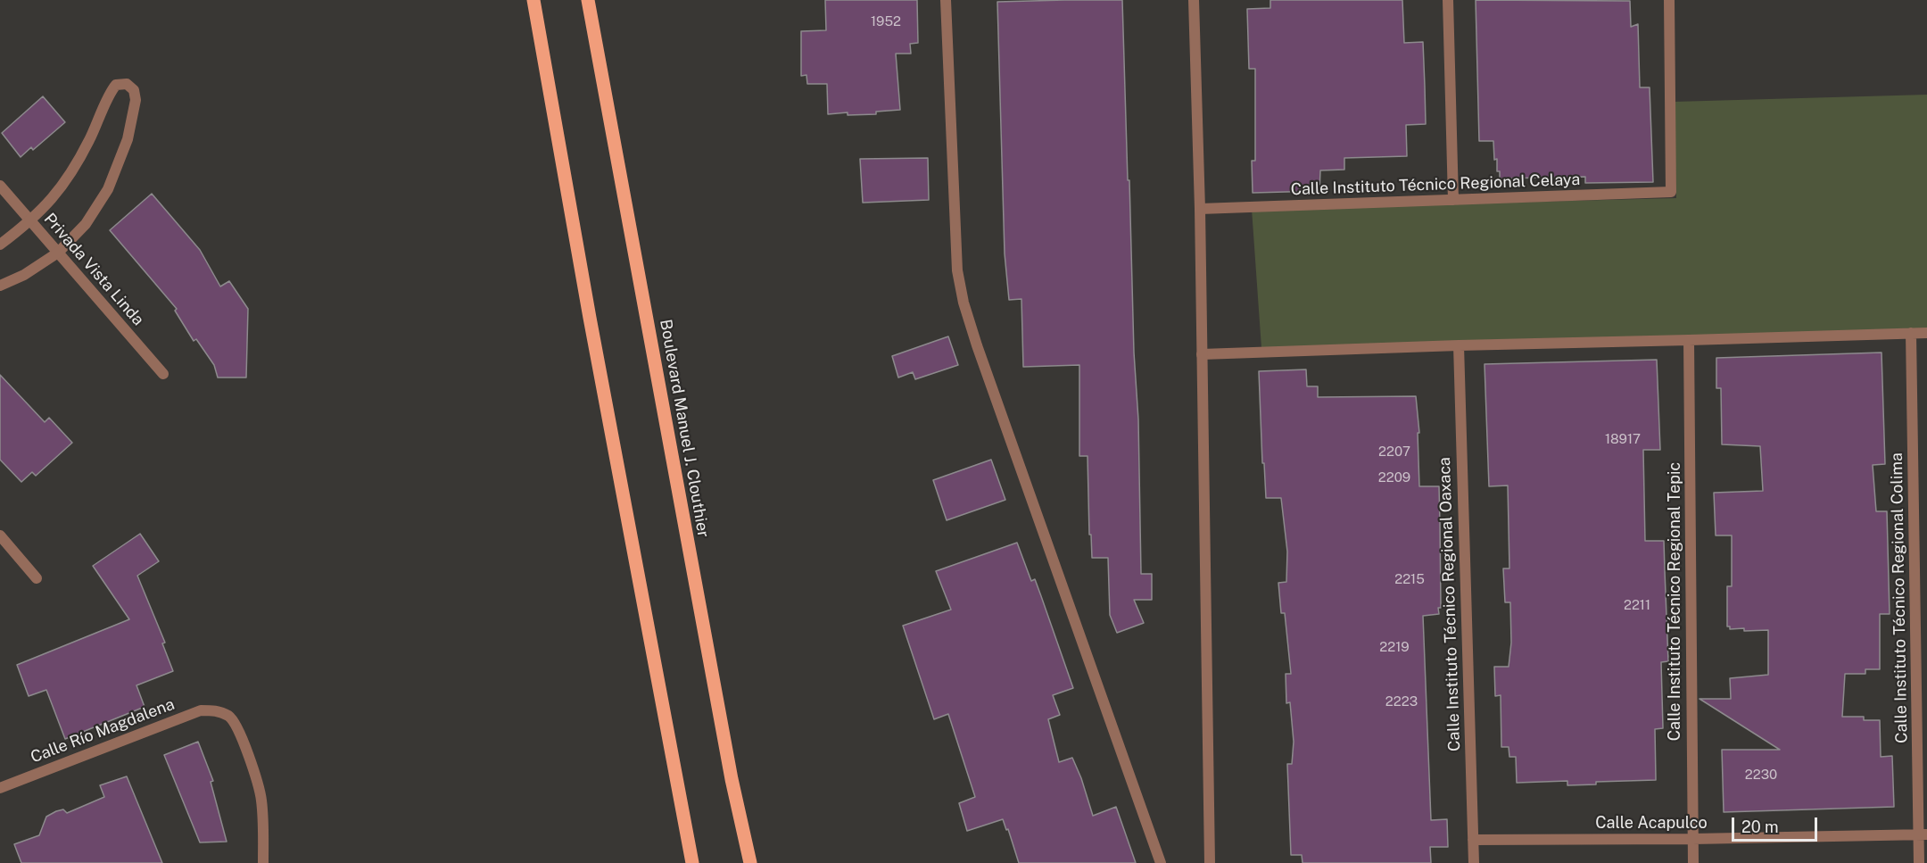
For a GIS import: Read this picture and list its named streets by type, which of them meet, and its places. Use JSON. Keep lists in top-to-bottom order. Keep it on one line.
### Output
{"streets":{"main road":["Boulevard Manuel J. Clouthier"],"street":["Calle Instituto Técnico Regional Celaya","Privada Vista Linda","Calle Instituto Técnico Regional Colima","Calle Instituto Técnico Regional Tepic","Calle Instituto Técnico Regional Oaxaca","Calle Río Magdalena","Calle Acapulco"]},"crossings":[["Calle Instituto Técnico Regional Colima","Calle Acapulco"],["Calle Instituto Técnico Regional Tepic","Calle Acapulco"],["Calle Instituto Técnico Regional Oaxaca","Calle Acapulco"]],"house_numbers":["1952","18917","2207","2209","2215","2211","2219","2223","2230"],"scale_bar":"20 m"}
